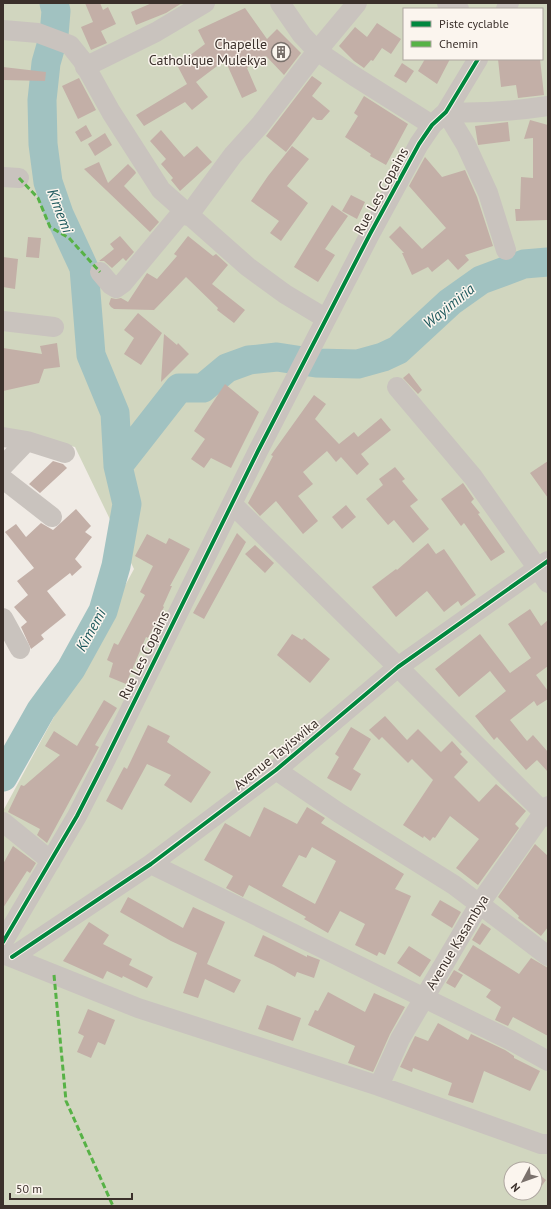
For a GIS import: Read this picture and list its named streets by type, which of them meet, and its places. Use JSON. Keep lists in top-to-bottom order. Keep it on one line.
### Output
{"streets":{"street":["Rue Les Copains","Avenue Tayiswika","Avenue Kasambya"]},"crossings":[["Rue Les Copains","Avenue Tayiswika"]],"water":["Kimemi","Wayimiria"],"places":{"building":["Chapelle Catholique Mulekya"]},"legend":["Piste cyclable","Chemin"],"scale_bar":"50 m","north":"bottom left"}
